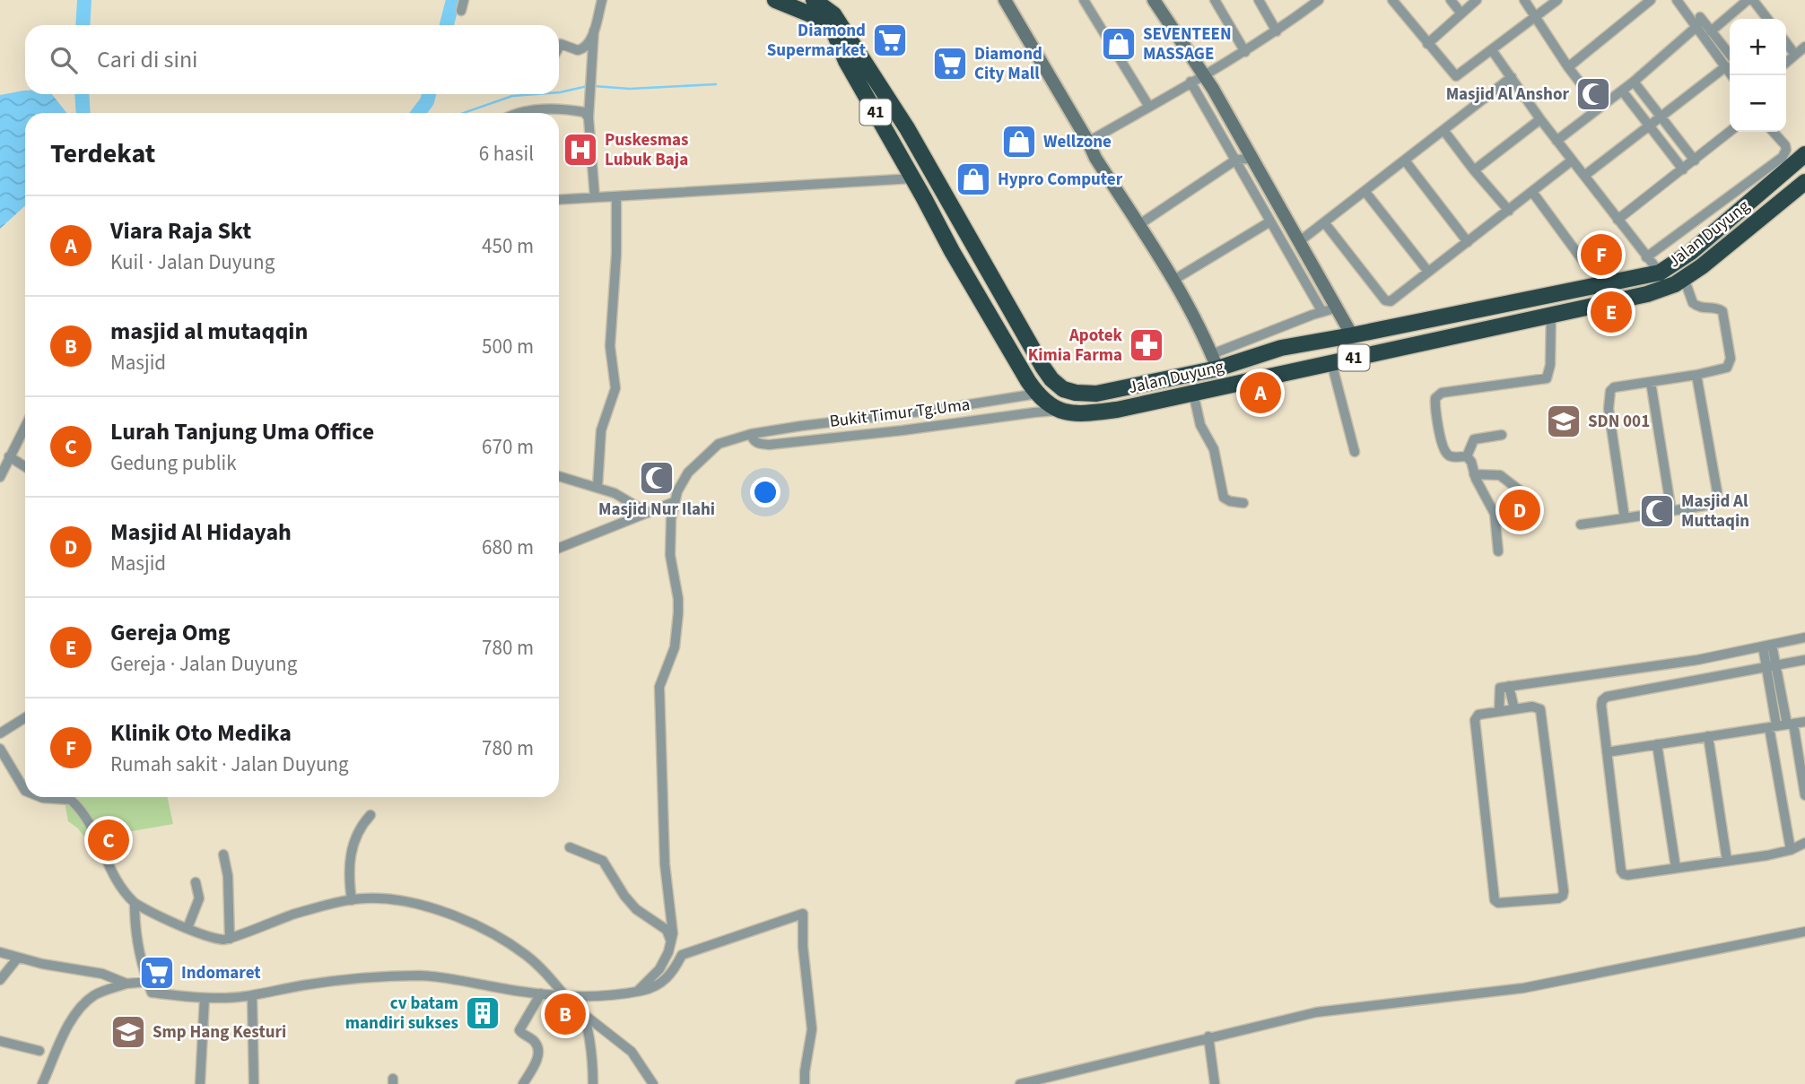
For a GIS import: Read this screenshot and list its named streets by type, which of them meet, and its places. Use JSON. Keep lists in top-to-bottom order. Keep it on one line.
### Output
{"streets":{"highway":["41","Jalan Duyung"],"street":["Bukit Timur Tg.Uma"]},"crossings":[["41","Jalan Duyung"],["41","Bukit Timur Tg.Uma"],["Jalan Duyung","Bukit Timur Tg.Uma"]],"places":{"supermarket":["Diamond Supermarket","Diamond City Mall","Indomaret"],"shop":["SEVENTEEN MASSAGE","Wellzone","Hypro Computer"],"mosque":["Masjid Al Anshor","Masjid Nur Ilahi","Masjid Al Muttaqin"],"hospital":["Puskesmas Lubuk Baja"],"pharmacy":["Apotek Kimia Farma"],"school or university":["SDN 001","Smp Hang Kesturi"],"building":["cv batam mandiri sukses"]},"page":{"map_buttons":["+","−"],"search":"Cari di sini","heading":["Terdekat","6 hasil"],"list":[{"mark":"A","name":"Viara Raja Skt","note":"Kuil · Jalan Duyung","value":"450 m"},{"mark":"B","name":"masjid al mutaqqin","note":"Masjid","value":"500 m"},{"mark":"C","name":"Lurah Tanjung Uma Office","note":"Gedung publik","value":"670 m"},{"mark":"D","name":"Masjid Al Hidayah","note":"Masjid","value":"680 m"},{"mark":"E","name":"Gereja Omg","note":"Gereja · Jalan Duyung","value":"780 m"},{"mark":"F","name":"Klinik Oto Medika","note":"Rumah sakit · Jalan Duyung","value":"780 m"}],"pins":["F","E","A","D","C","B"]}}
